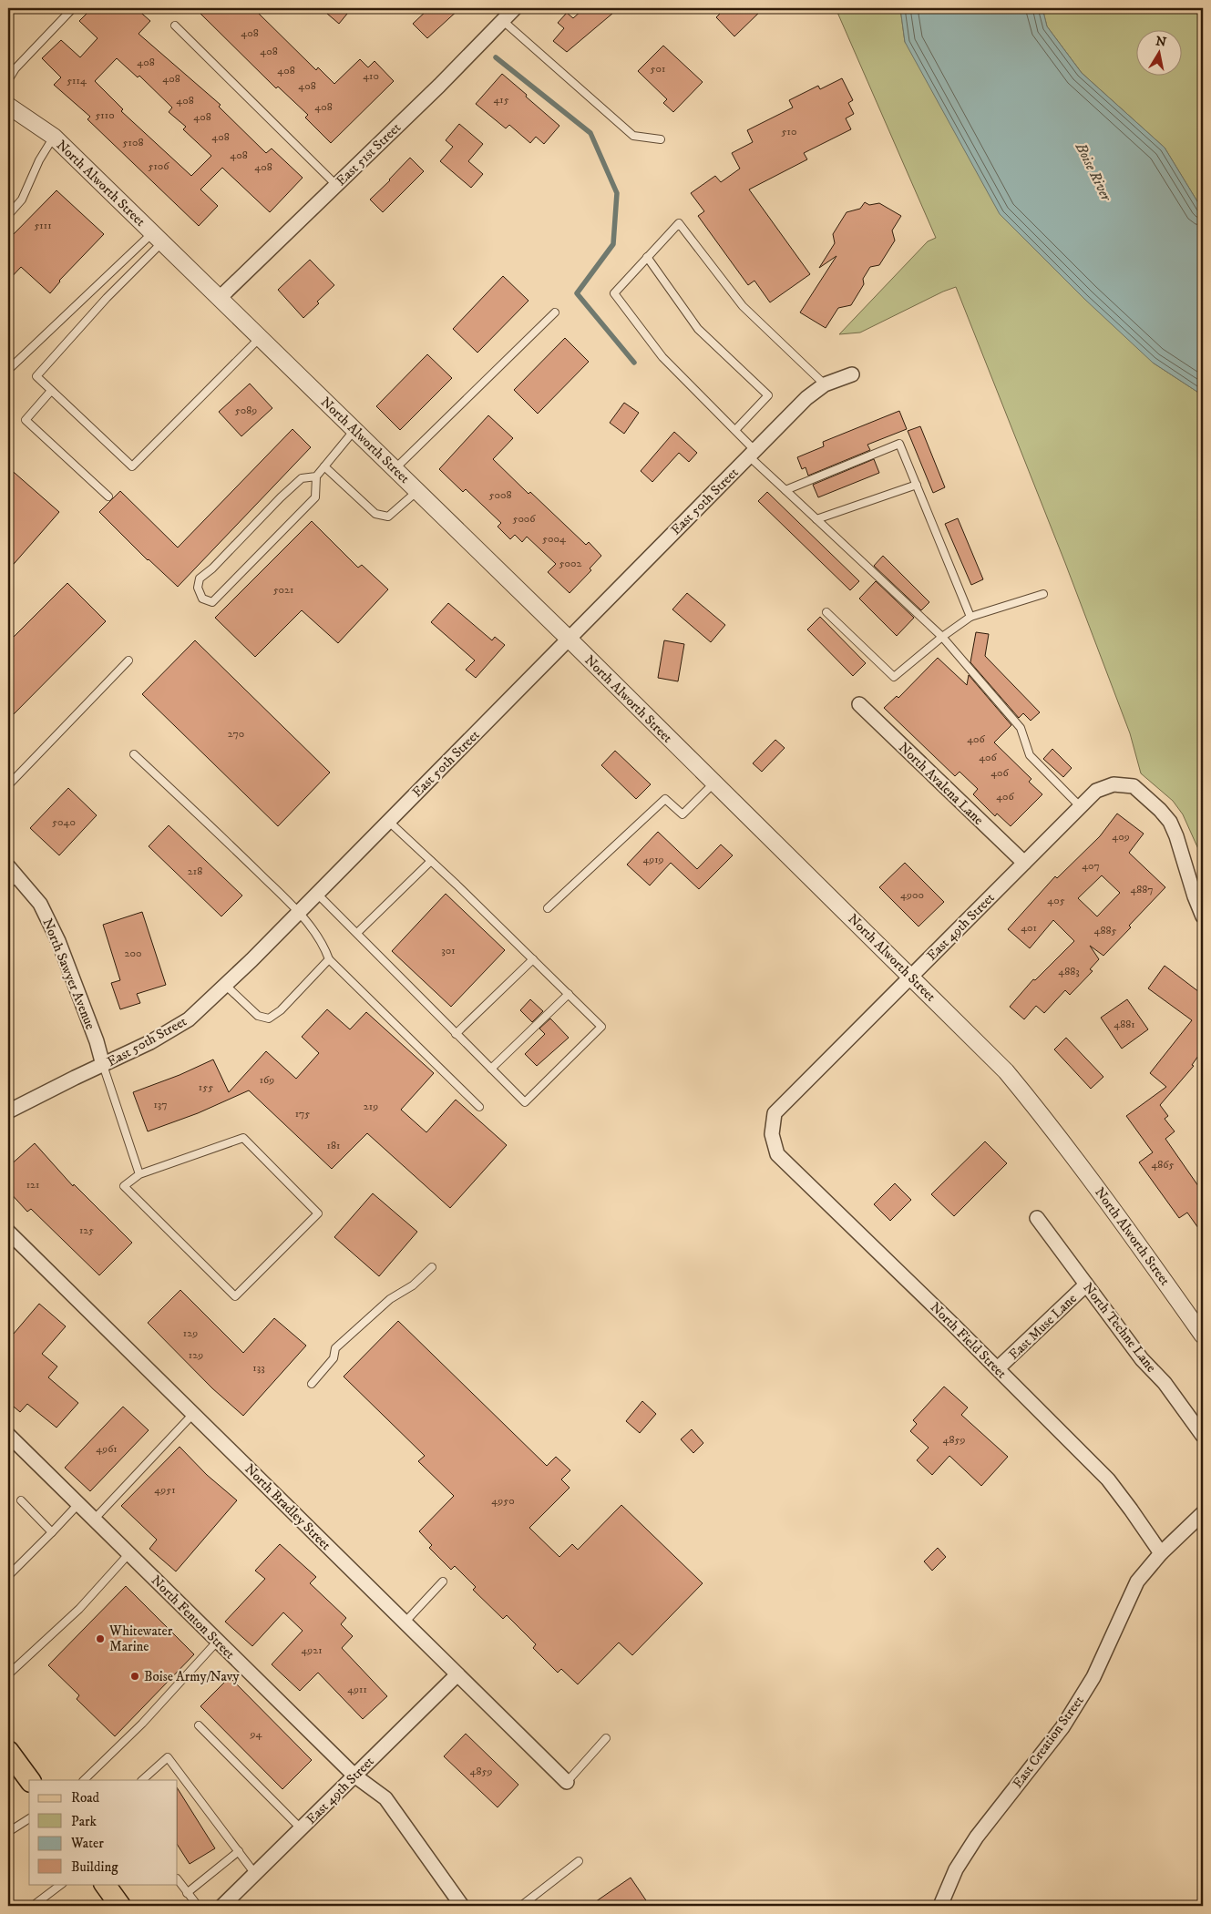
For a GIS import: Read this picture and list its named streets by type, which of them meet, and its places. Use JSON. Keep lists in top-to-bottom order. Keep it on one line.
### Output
{"streets":{"street":["East 51st Street","North Alworth Street","East 50th Street","North Avalena Lane","East 49th Street","North Sawyer Avenue","East Muse Lane","North Techne Lane","North Field Street","North Bradley Street","North Fenton Street","East Creation Street"]},"crossings":[["East 51st Street","North Alworth Street"],["North Alworth Street","East 50th Street"],["North Alworth Street","East 49th Street"],["East 50th Street","North Sawyer Avenue"],["North Avalena Lane","East 49th Street"],["East 49th Street","North Field Street"],["East 49th Street","North Bradley Street"],["East 49th Street","North Fenton Street"],["East Muse Lane","North Techne Lane"],["East Muse Lane","North Field Street"],["North Field Street","East Creation Street"]],"water":["Boise River"],"places":["Whitewater Marine","Boise Army/Navy"],"house_numbers":["408","408","408","501","408","410","408","5114","408","415","408","408","5110","408","510","408","5108","408","5106","408","5111","5089","5008","5006","5004","5002","5021","270","406","406","406","406","5040","409","4919","407","218","4887","4900","405","401","4885","301","200","4883","4881","169","155","137","219","175","181","4865","121","125","129","129","133","4859","4961","4951","4950","4921","4911","94","4859"],"legend":["Road","Park","Water","Building"],"north":"top"}
